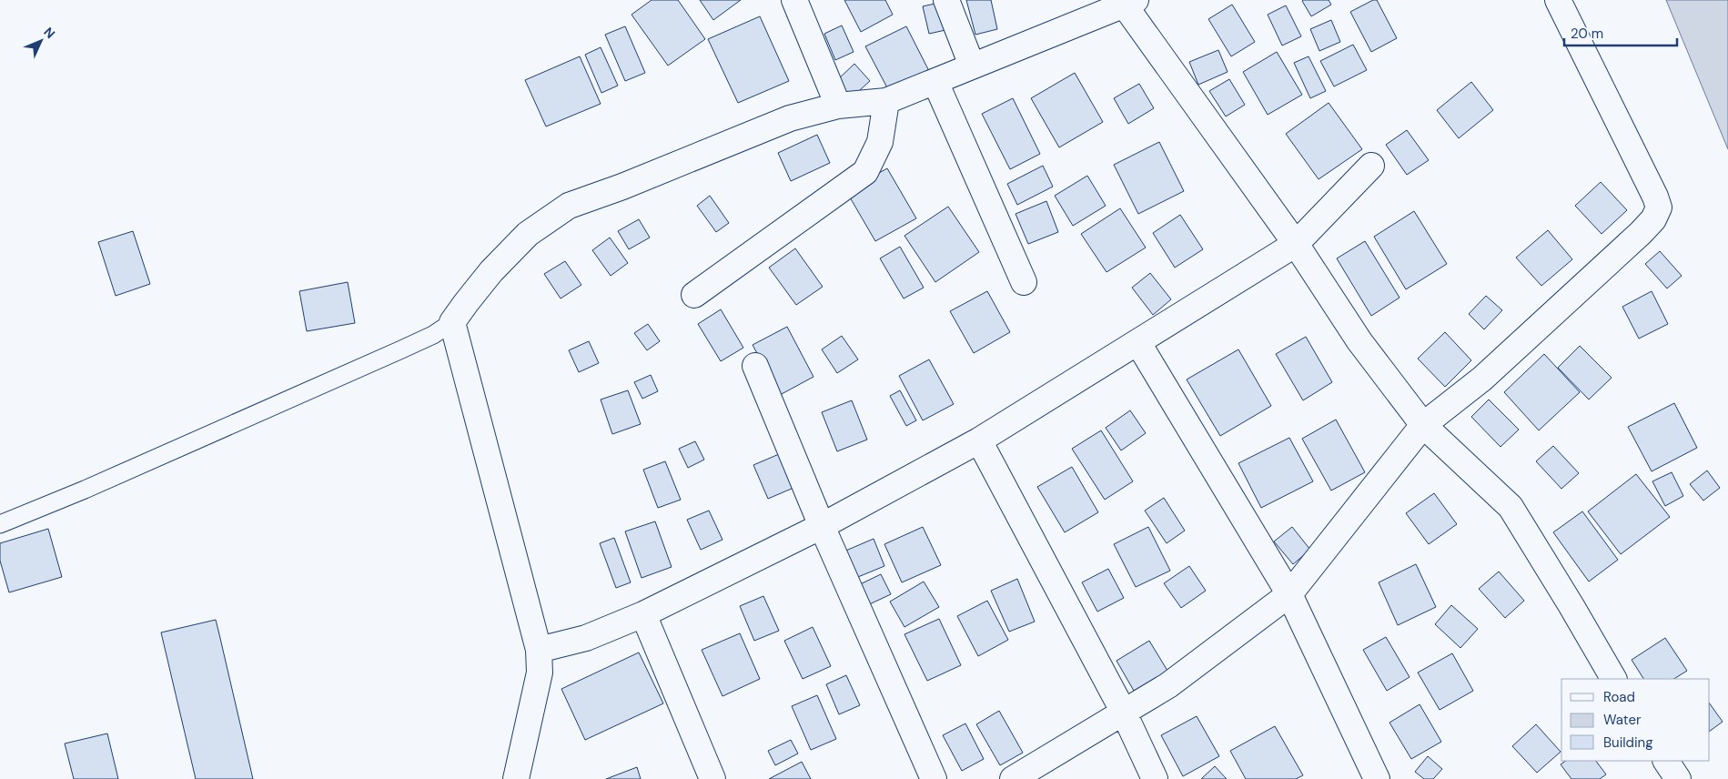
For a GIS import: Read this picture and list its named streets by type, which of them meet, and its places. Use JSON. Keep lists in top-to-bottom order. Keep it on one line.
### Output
{"legend":["Road","Water","Building"],"scale_bar":"20 m","north":"top right"}
